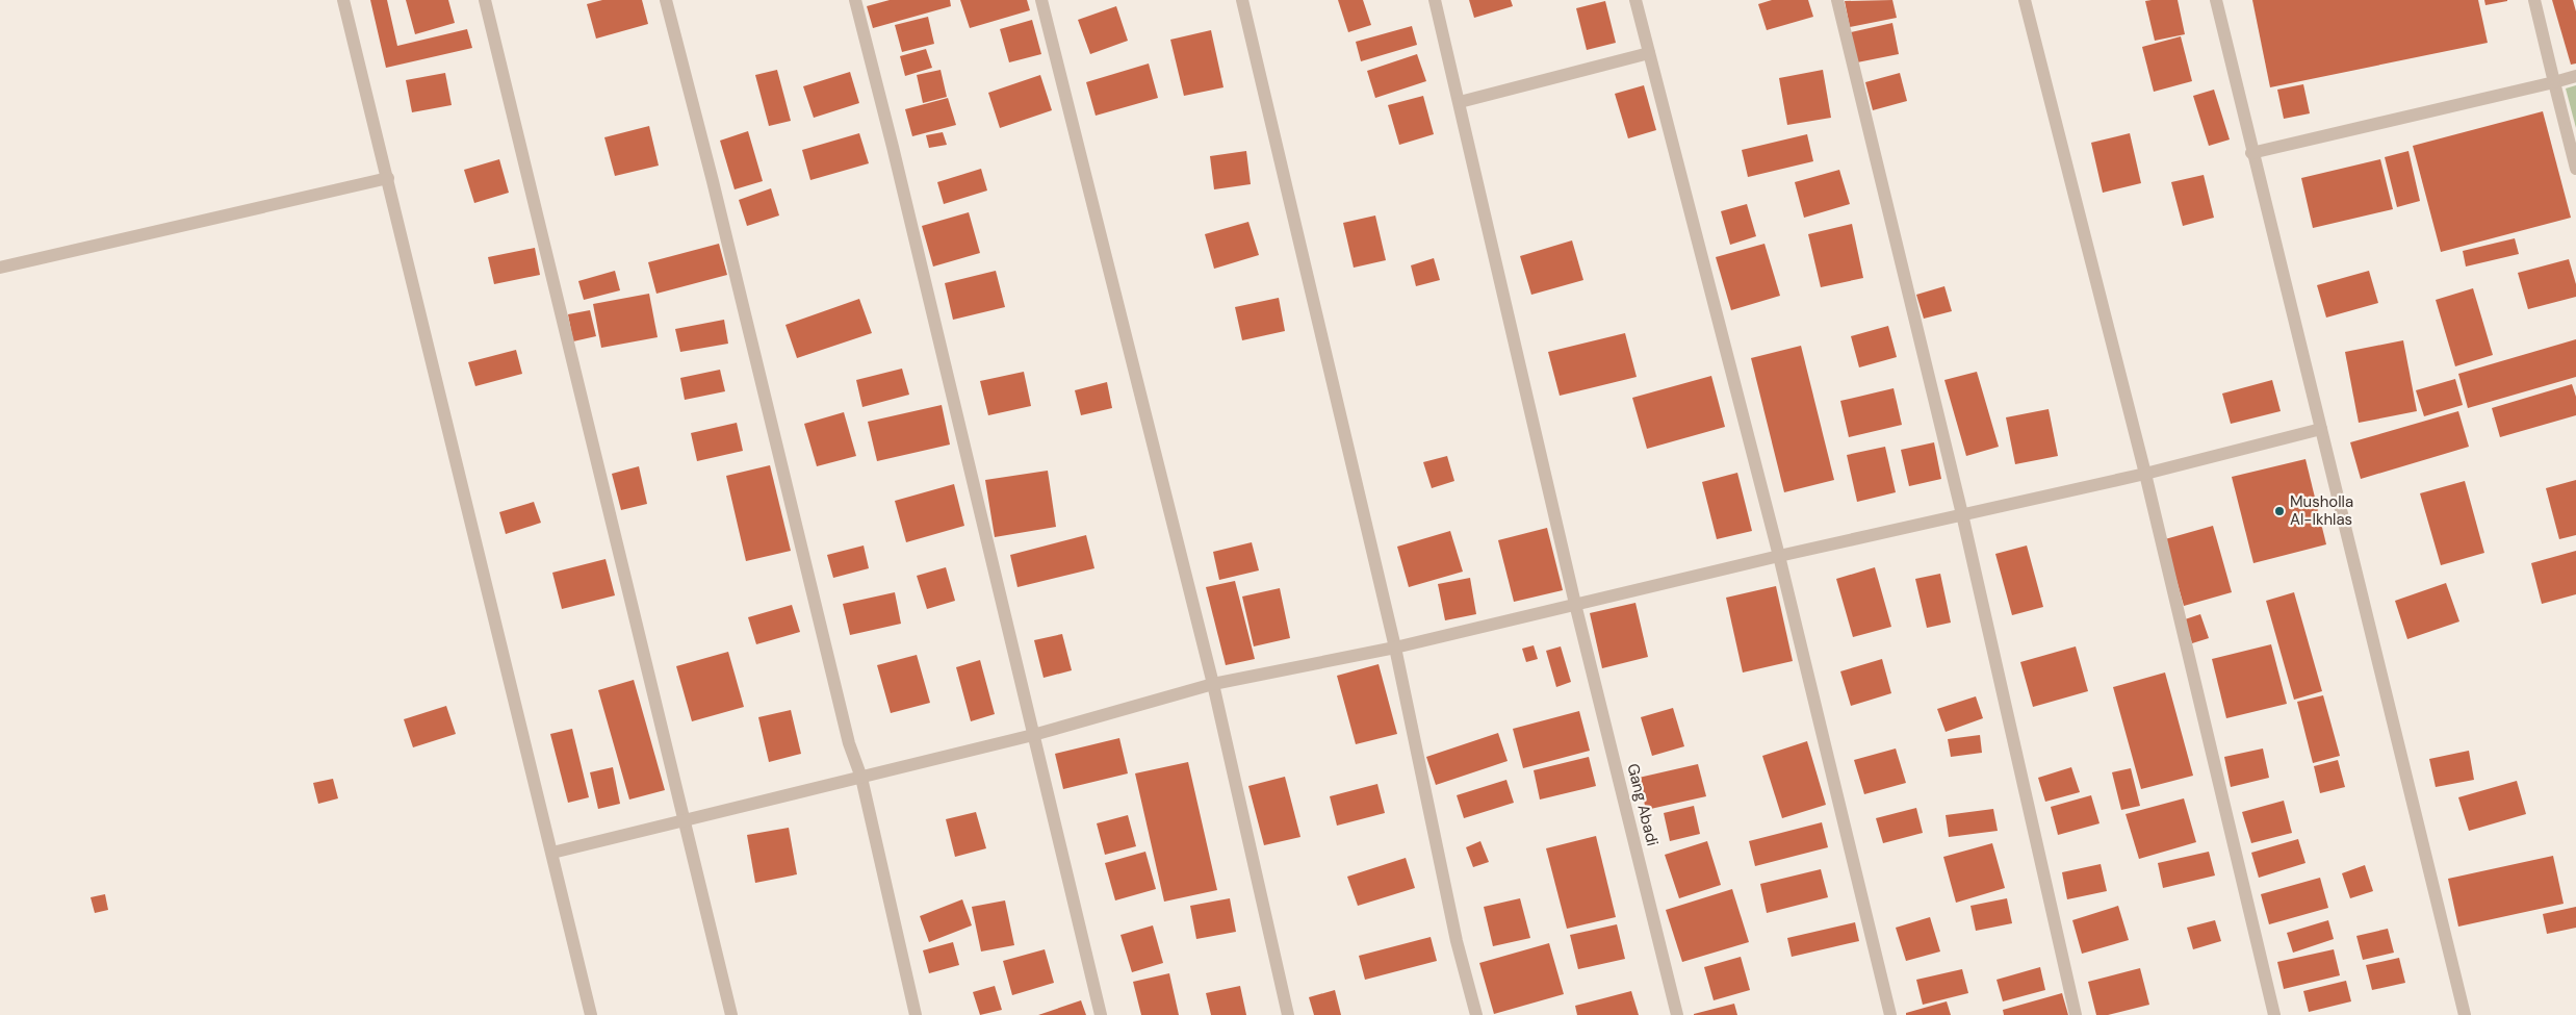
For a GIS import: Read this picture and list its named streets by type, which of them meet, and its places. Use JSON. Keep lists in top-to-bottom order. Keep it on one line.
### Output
{"streets":{"street":["Gang Abadi"]},"places":["Musholla Al-Ikhlas"]}
